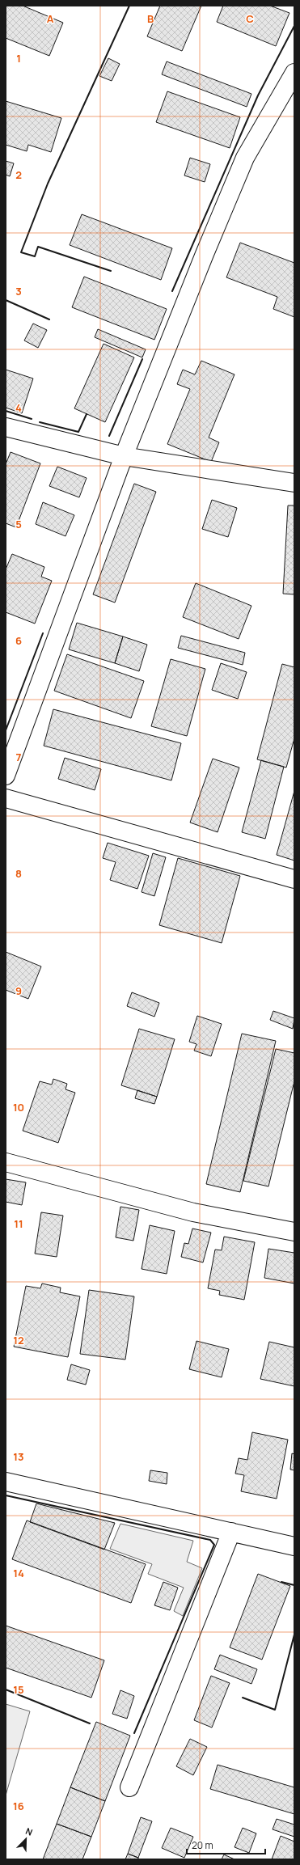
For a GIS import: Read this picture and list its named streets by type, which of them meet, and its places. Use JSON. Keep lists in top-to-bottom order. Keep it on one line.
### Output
{"scale_bar":"20 m","north":"top right","grid":{"columns":["A","B","C"],"rows":["1","2","3","4","5","6","7","8","9","10","11","12","13","14","15","16"]}}
